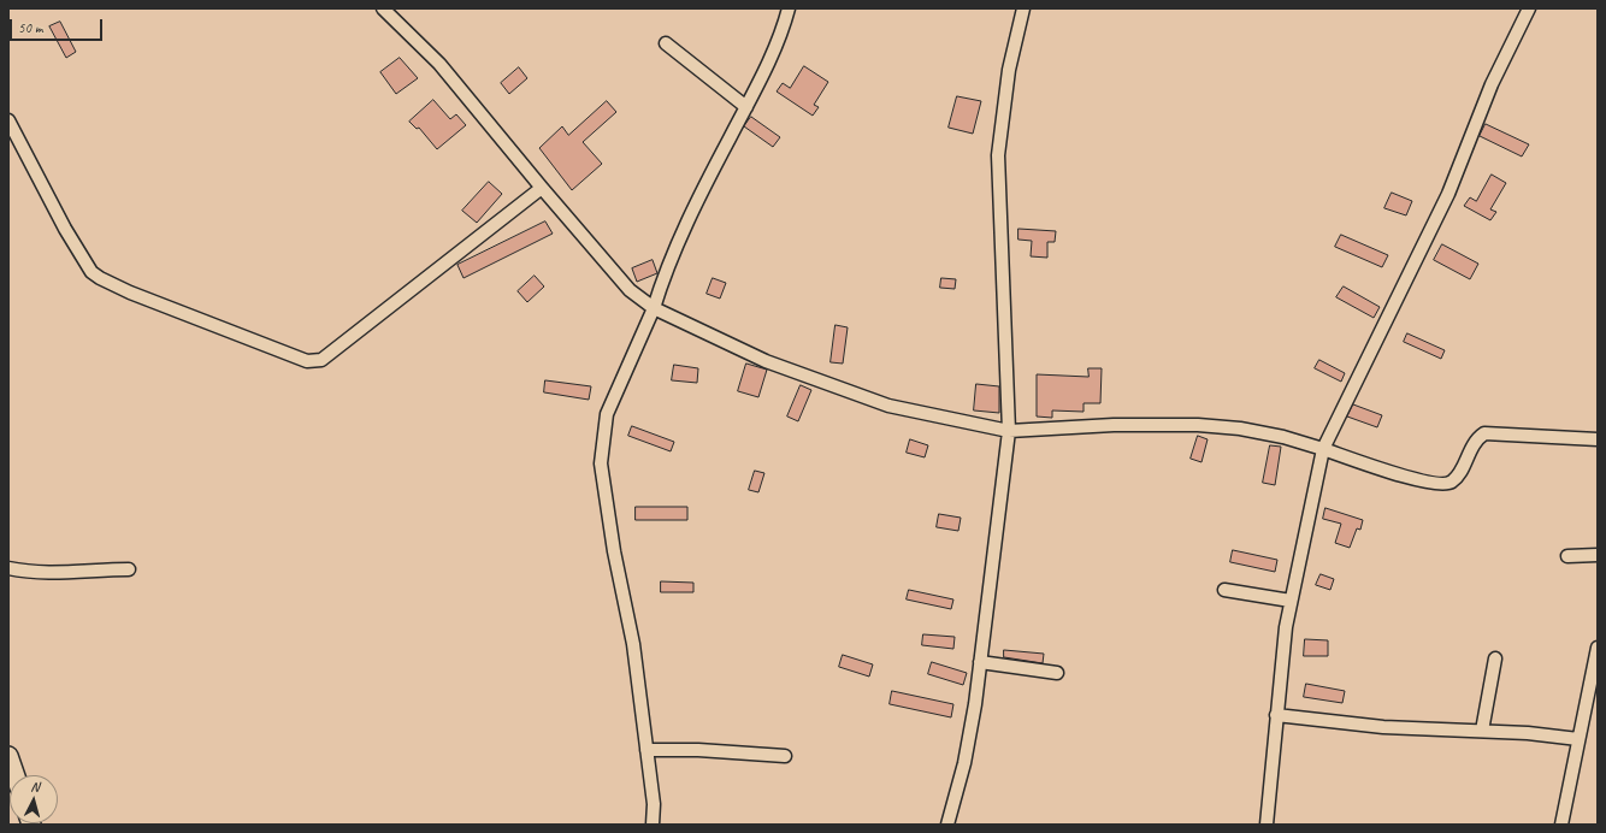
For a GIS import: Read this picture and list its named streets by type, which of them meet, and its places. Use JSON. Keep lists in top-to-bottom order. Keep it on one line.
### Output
{"scale_bar":"50 m","north":"top"}
